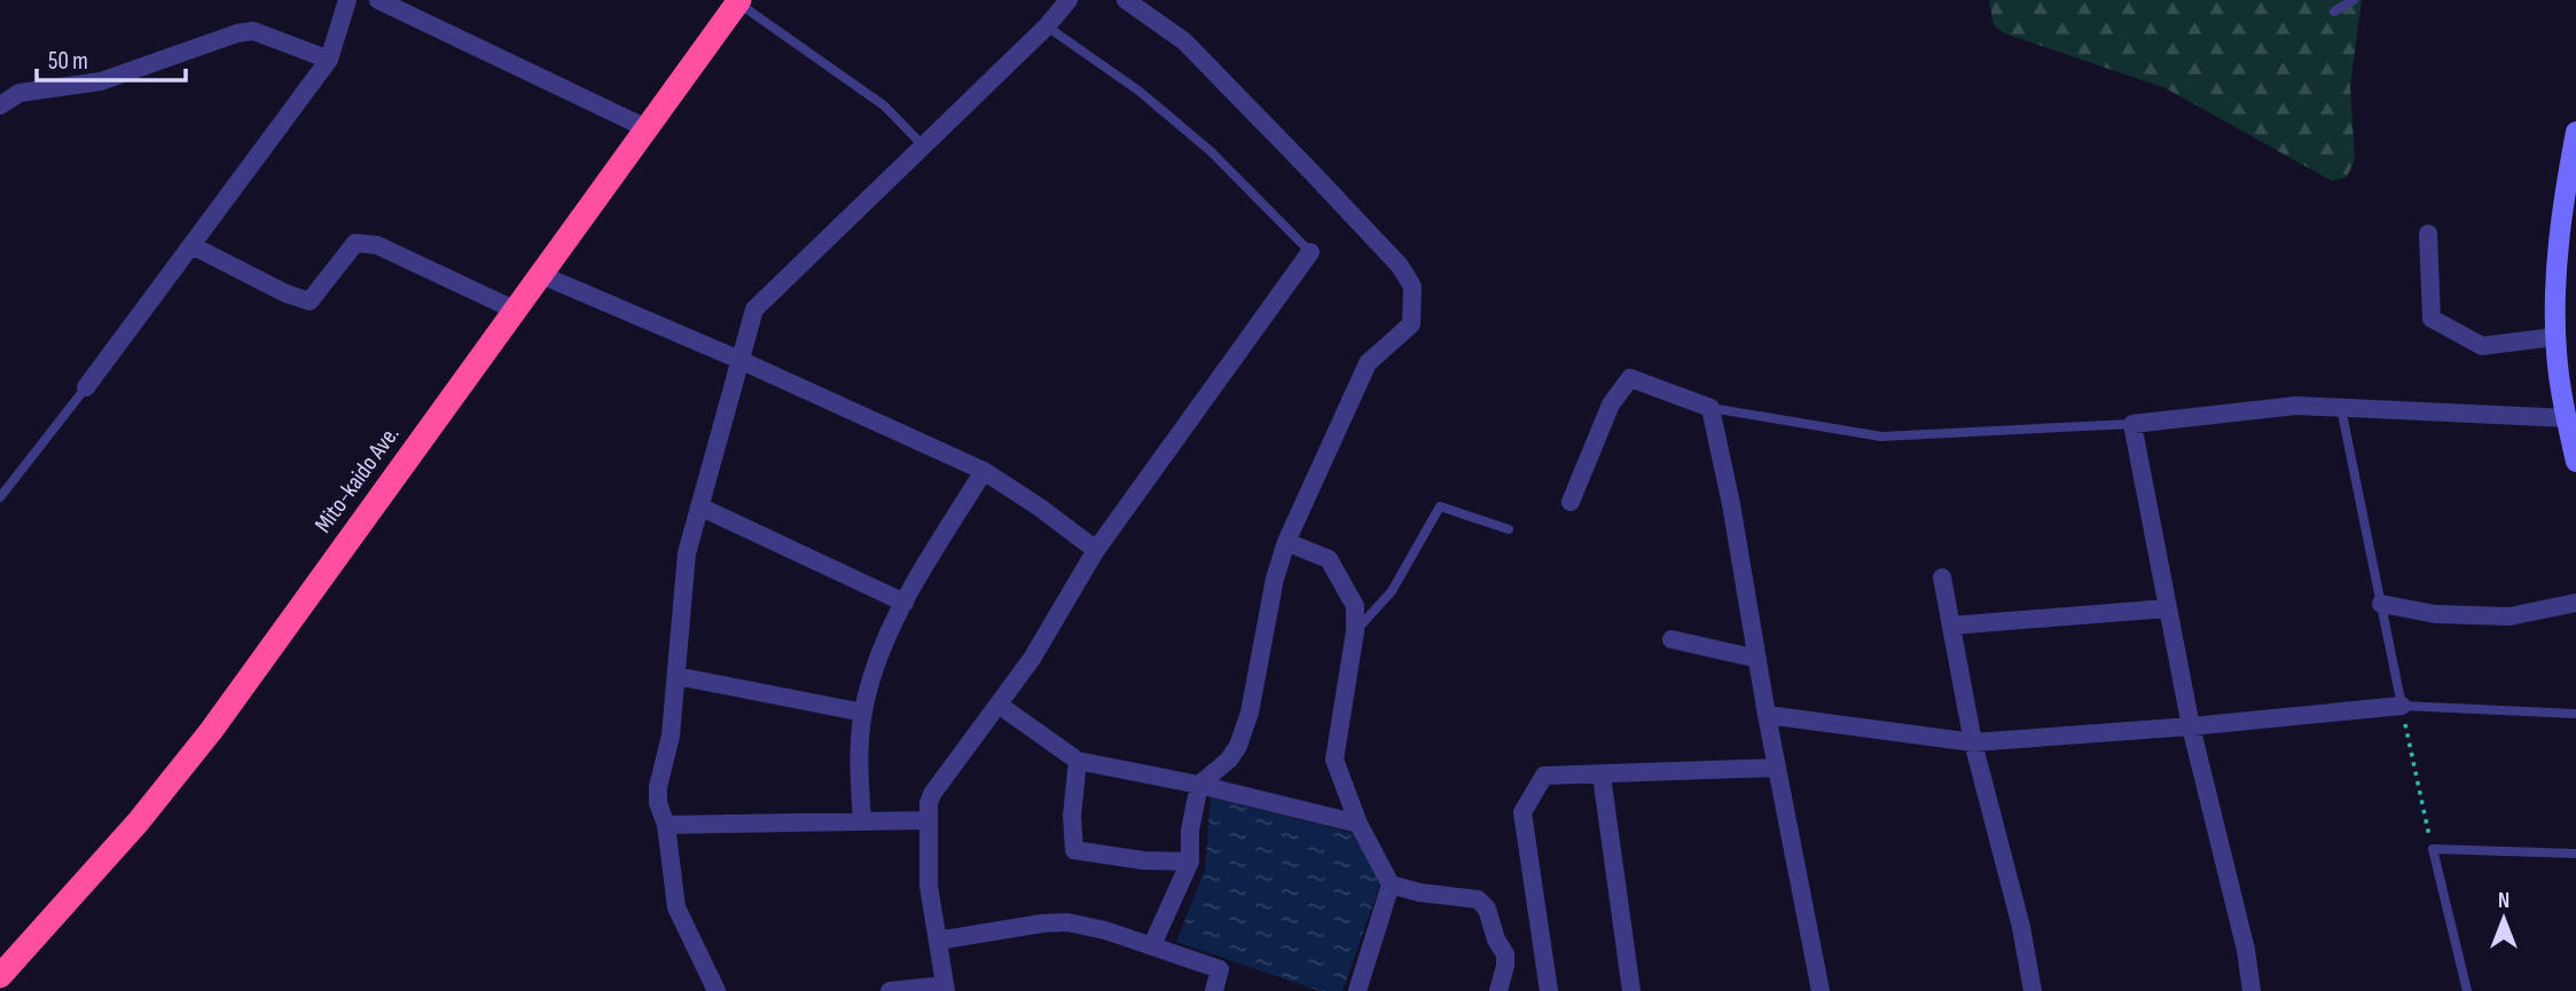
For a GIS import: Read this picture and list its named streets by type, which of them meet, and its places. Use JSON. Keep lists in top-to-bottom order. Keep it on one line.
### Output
{"streets":{"highway":["Mito-kaido Ave."]},"scale_bar":"50 m","north":"top"}
